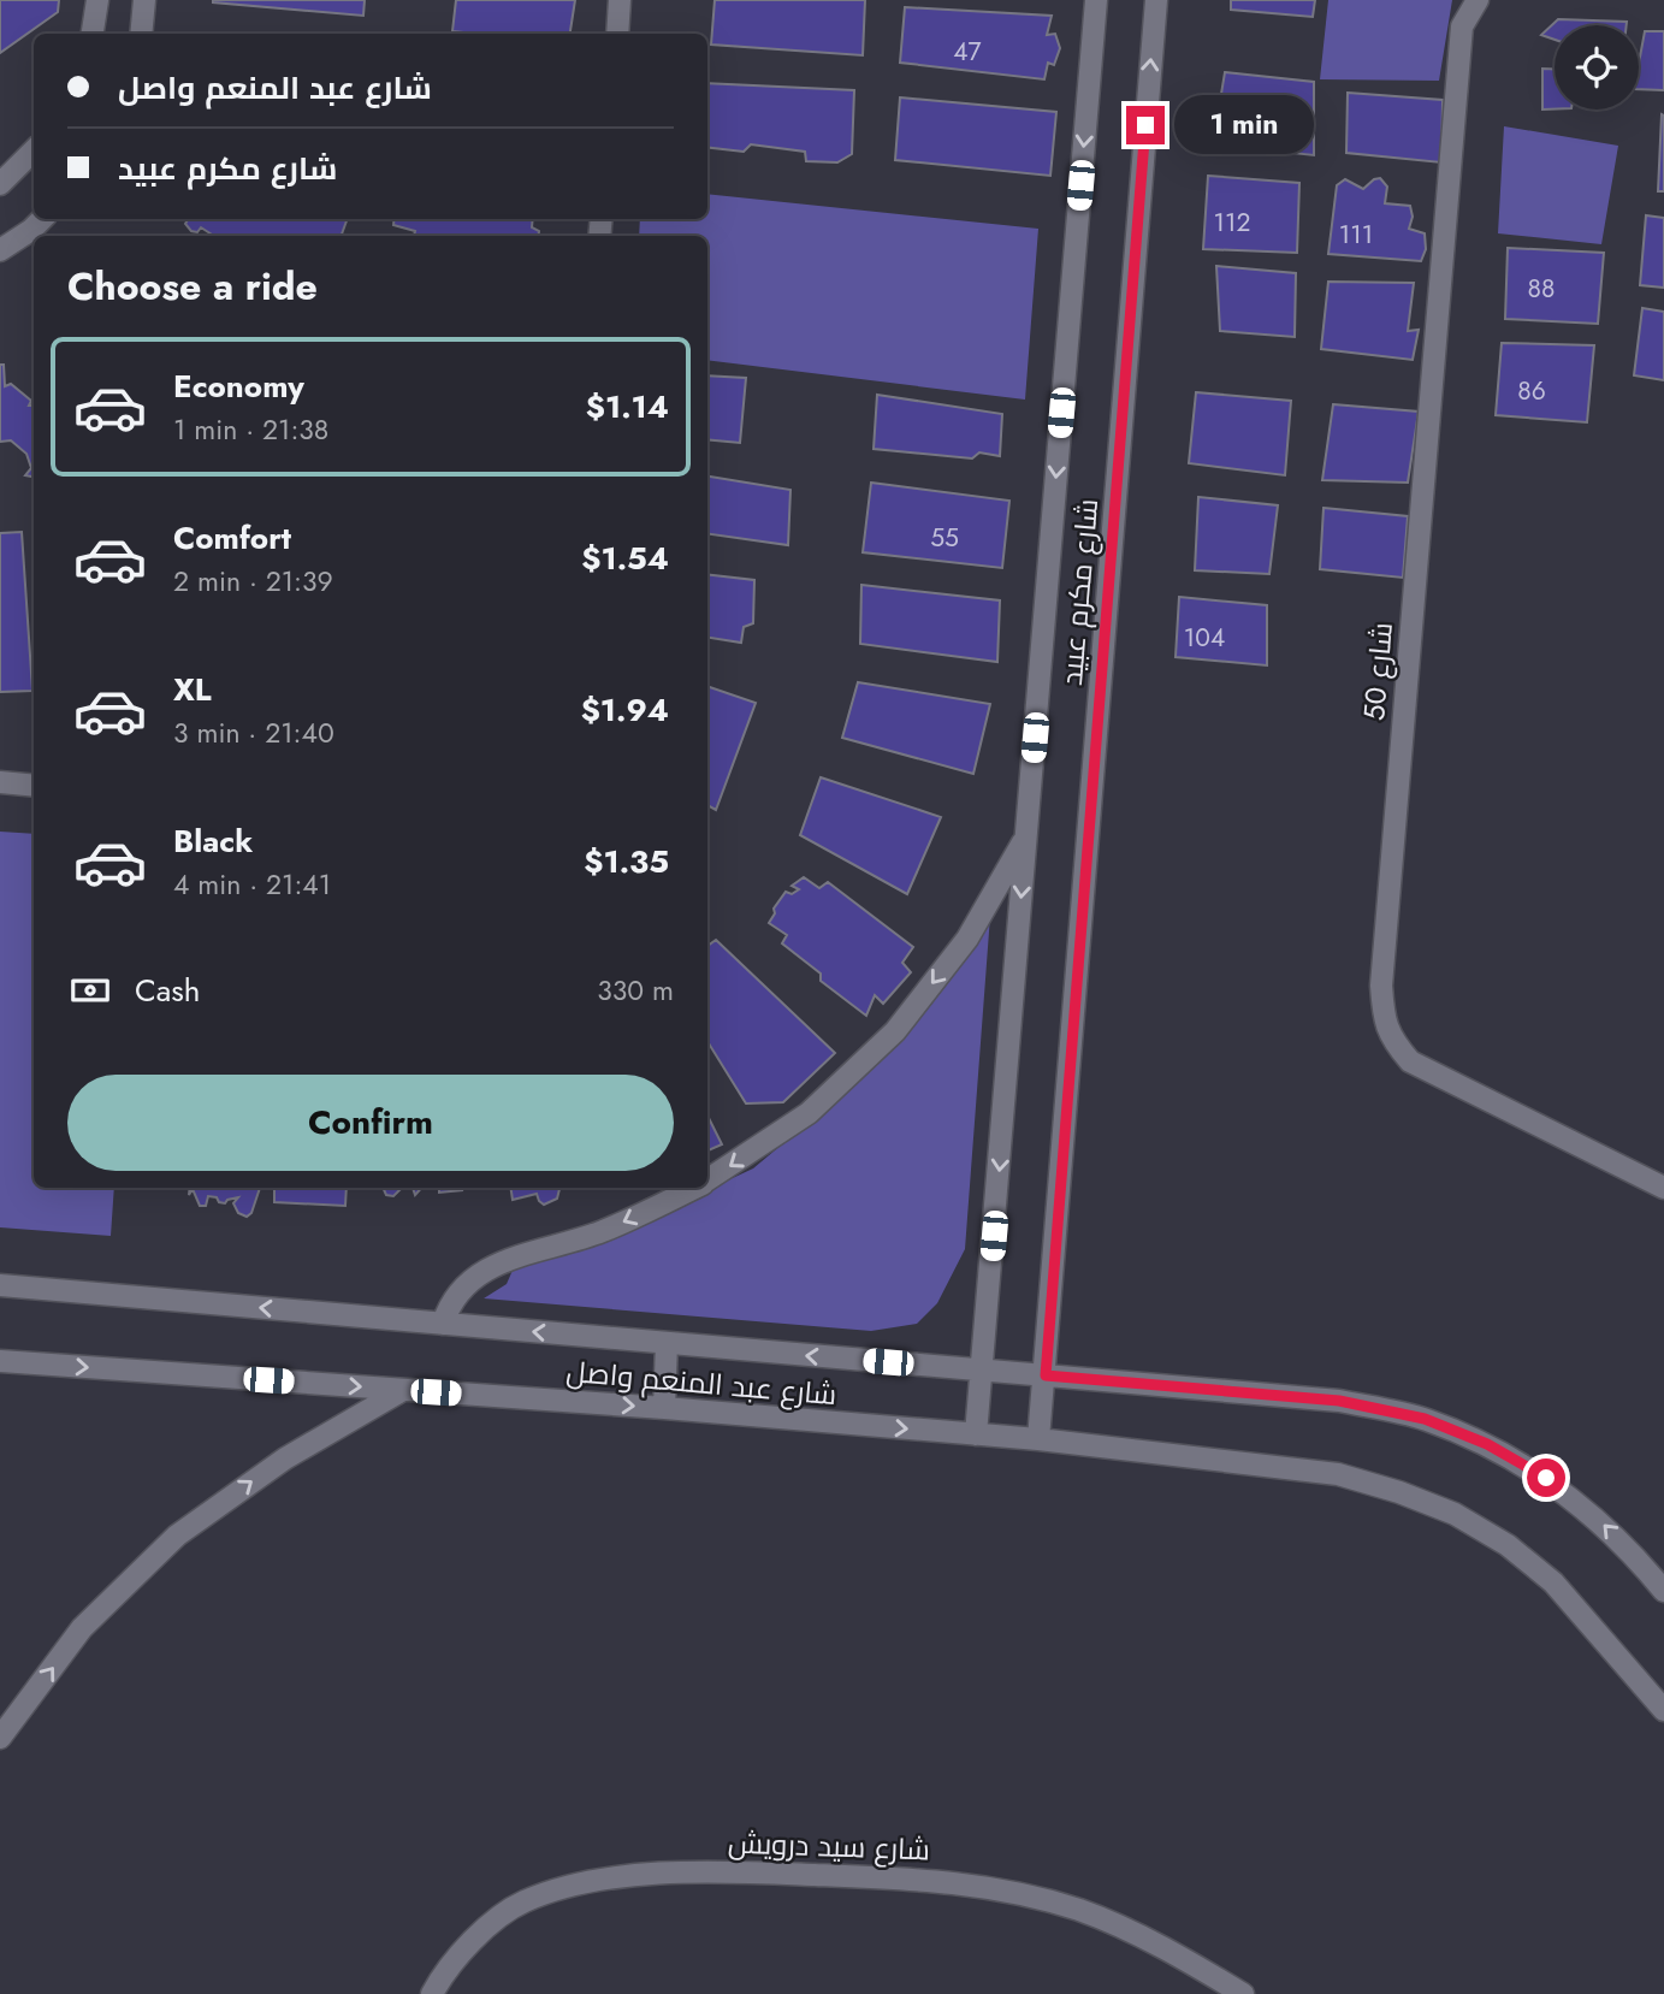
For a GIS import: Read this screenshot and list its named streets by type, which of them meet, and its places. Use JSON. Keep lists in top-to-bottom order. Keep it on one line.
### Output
{"streets":{"street":["شارع مكرم عبيد","شارع 50","شارع عبد المنعم واصل","شارع سيد درويش"]},"crossings":[["شارع مكرم عبيد","شارع عبد المنعم واصل"]],"house_numbers":["47","112","111","88","86","55","104"],"page":{"banner":["شارع عبد المنعم واصل","شارع مكرم عبيد"],"bubble":"1 min","heading":"Choose a ride","list":[{"name":"Economy","note":"1 min · 21:38","value":"$1.14"},{"name":"Comfort","note":"2 min · 21:39","value":"$1.54"},{"name":"XL","note":"3 min · 21:40","value":"$1.94"},{"name":"Black","note":"4 min · 21:41","value":"$1.35"}],"pay":["Cash","330 m"],"buttons":"Confirm"}}
